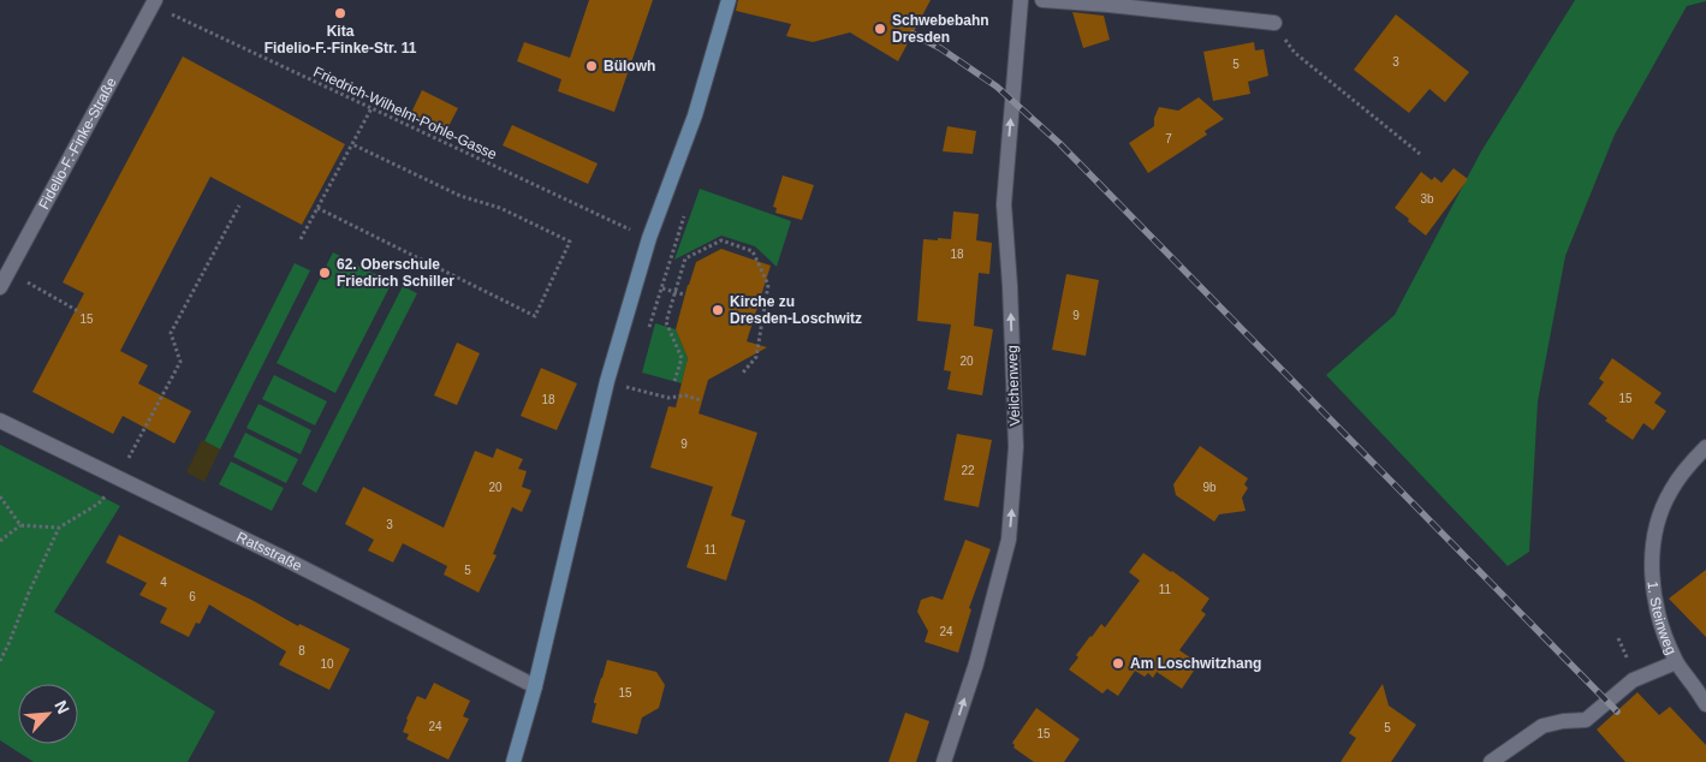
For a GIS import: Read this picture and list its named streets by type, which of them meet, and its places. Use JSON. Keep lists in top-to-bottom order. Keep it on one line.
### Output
{"streets":{"street":["Fidelio-F.-Finke-Straße","Veilchenweg","Ratsstraße","1. Steinweg"],"path":["Friedrich-Wilhelm-Pohle-Gasse"]},"crossings":[["Friedrich-Wilhelm-Pohle-Gasse","Fidelio-F.-Finke-Straße"]],"one_way":["Veilchenweg"],"places":["Kita Fidelio-F.-Finke-Str. 11","Schwebebahn Dresden","Bülowh","62. Oberschule Friedrich Schiller","Kirche zu Dresden-Loschwitz","Am Loschwitzhang"],"house_numbers":["3","5","7","3b","18","9","15","20","15","18","9","22","20","9b","3","11","5","4","11","6","24","8","10","15","24","5","15"],"north":"top right"}
